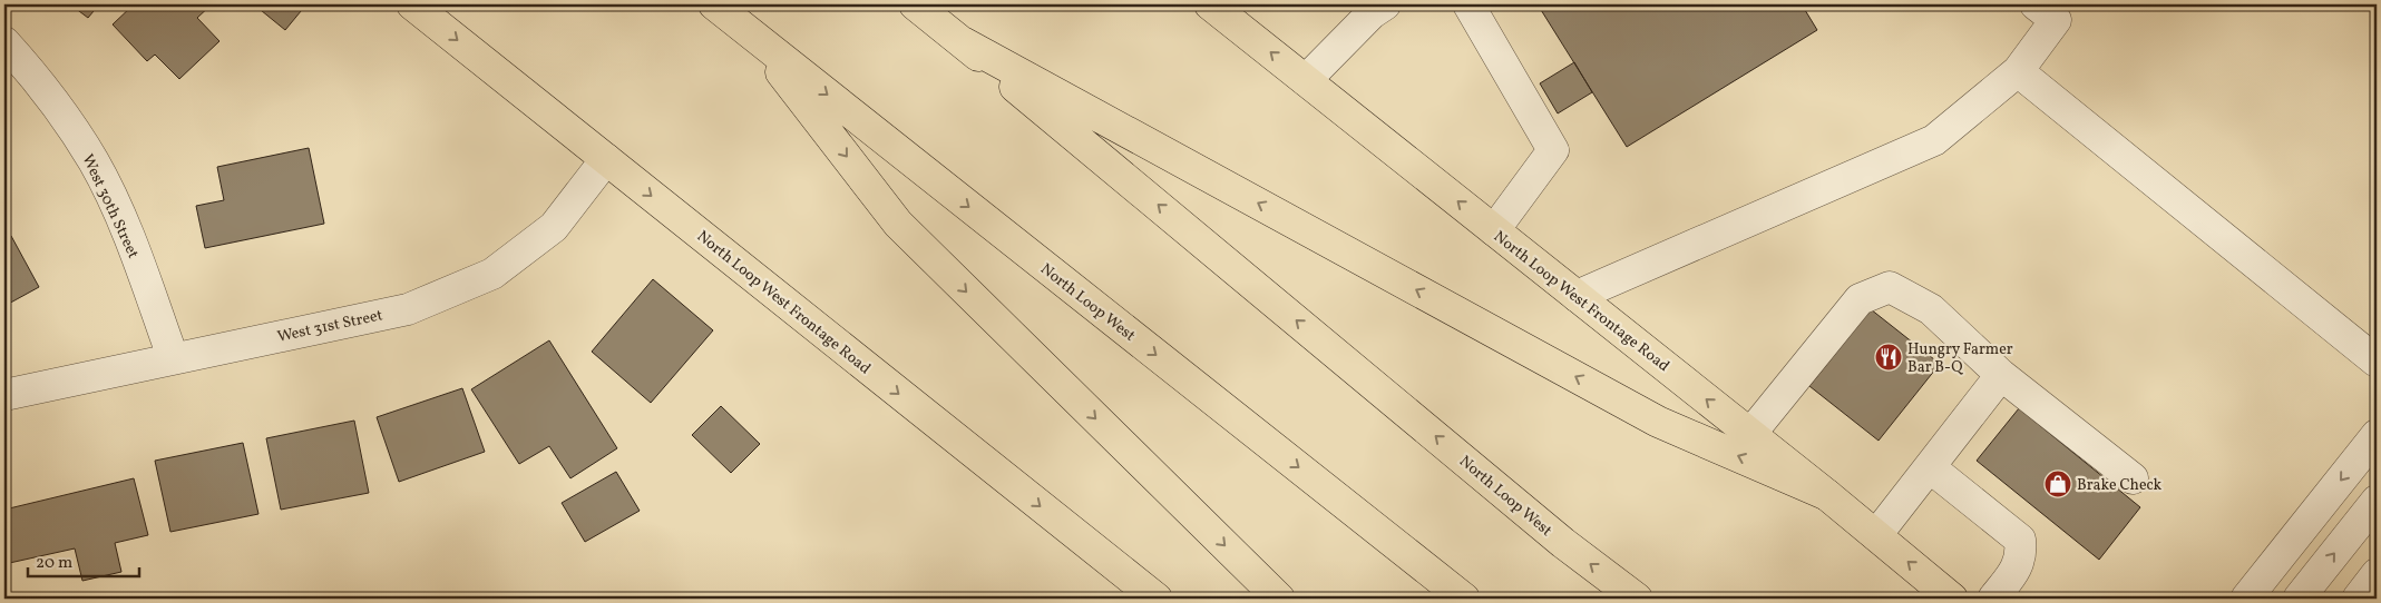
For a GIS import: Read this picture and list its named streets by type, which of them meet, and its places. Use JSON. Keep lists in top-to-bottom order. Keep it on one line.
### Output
{"streets":{"main road":["North Loop West Frontage Road","North Loop West"],"street":["West 30th Street","West 31st Street"]},"crossings":[["West 30th Street","West 31st Street"],["North Loop West Frontage Road","West 31st Street"]],"places":{"restaurant":["Hungry Farmer Bar B-Q"],"shop":["Brake Check"]},"scale_bar":"20 m"}
